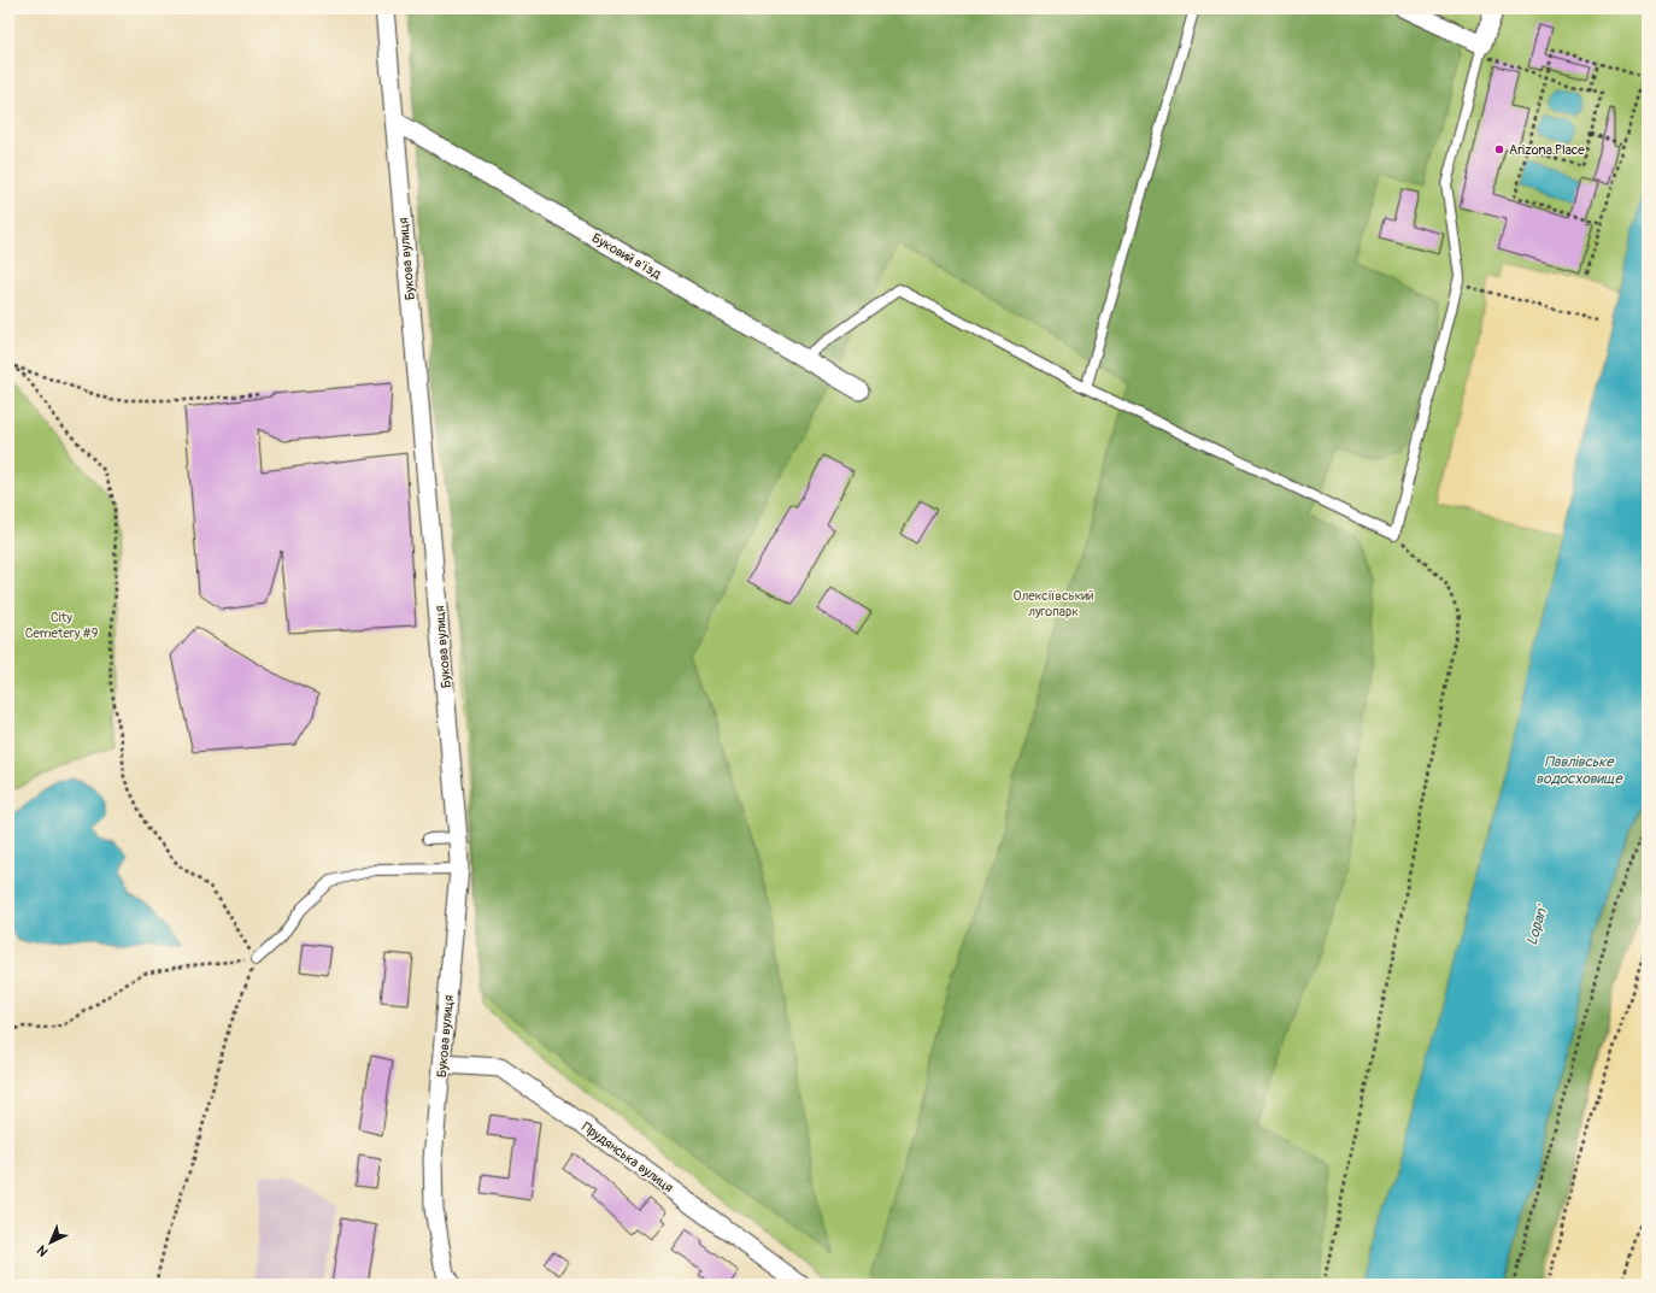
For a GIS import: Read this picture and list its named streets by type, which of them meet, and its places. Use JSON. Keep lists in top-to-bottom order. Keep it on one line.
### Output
{"streets":{"street":["Буковий в'їзд","Букова вулиця","Прудянська вулиця"]},"crossings":[["Буковий в'їзд","Букова вулиця"],["Букова вулиця","Прудянська вулиця"]],"water":["Павлівське водосховище","Lopan'"],"parks":["Олексіївський лугопарк","City Cemetery #9"],"places":["Arizona.Place"],"north":"bottom left"}
